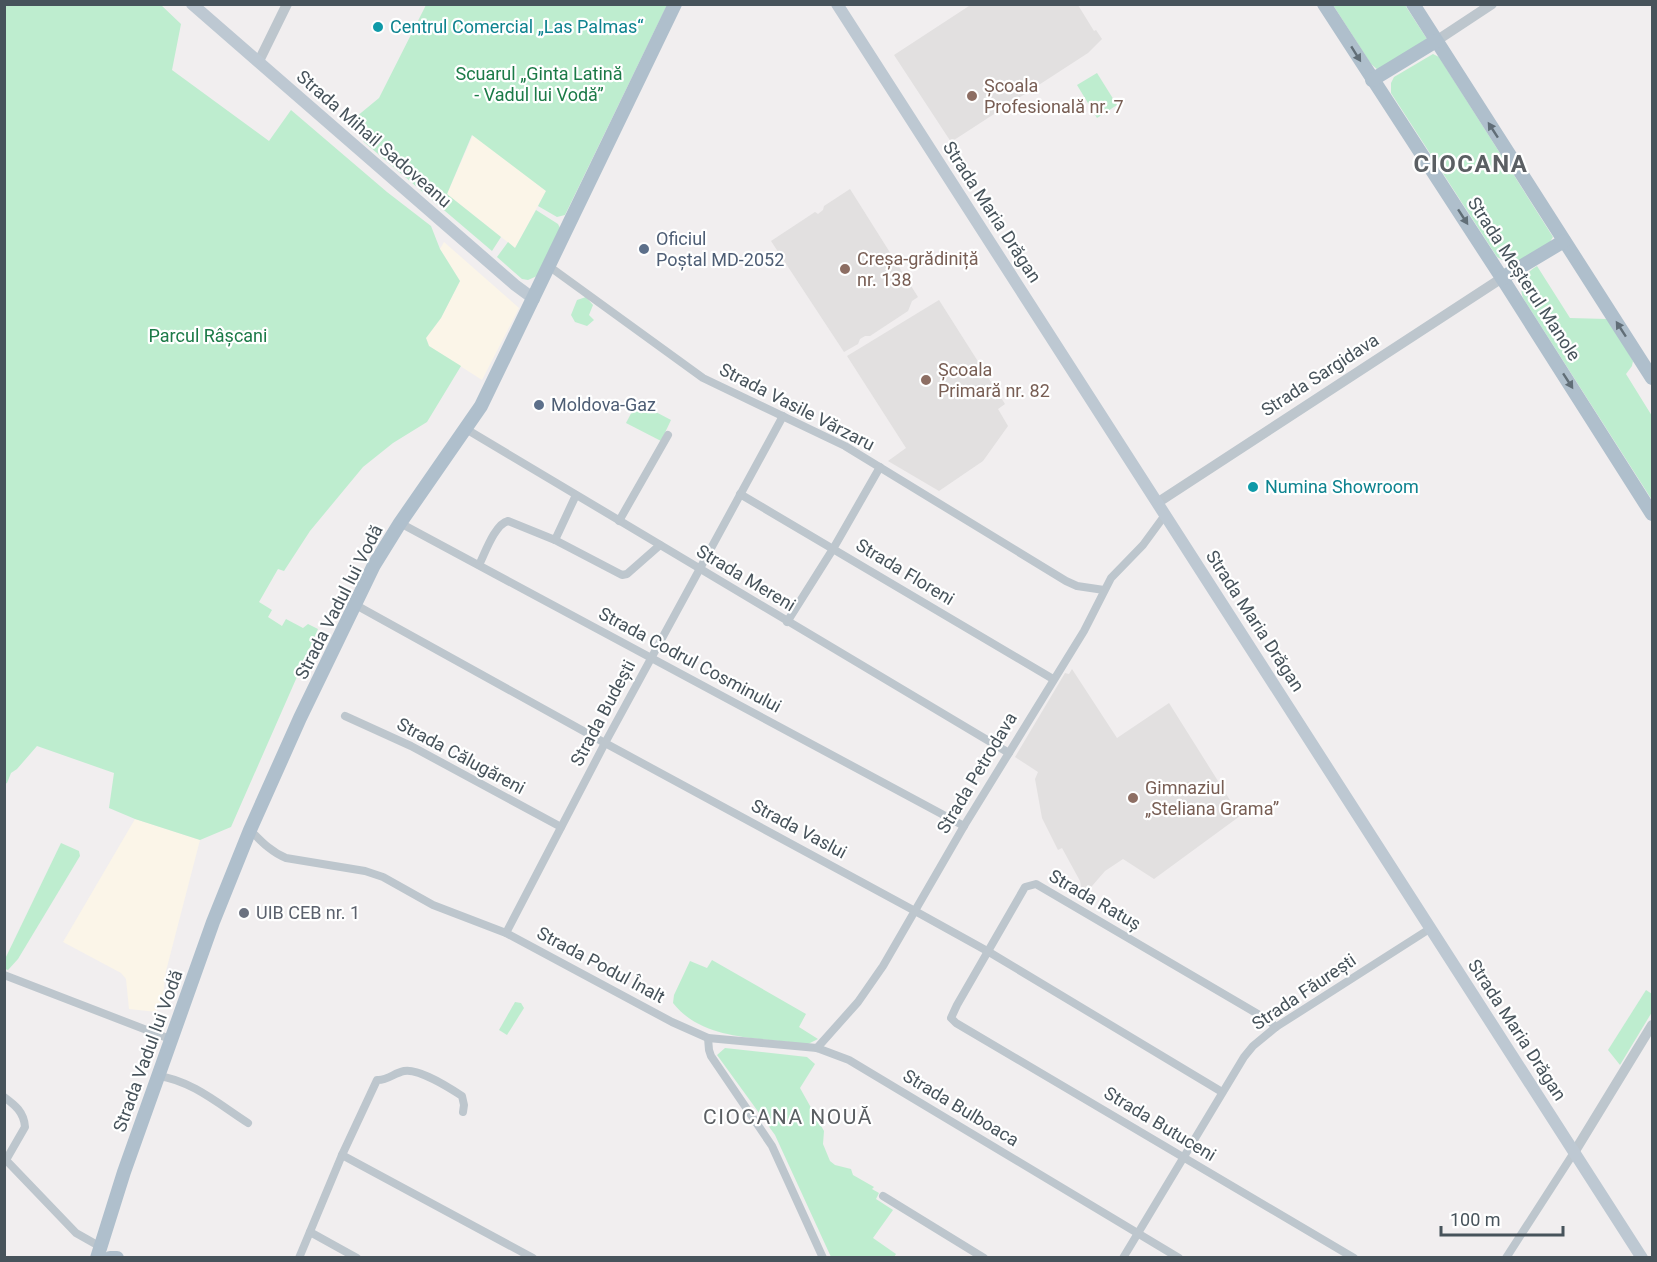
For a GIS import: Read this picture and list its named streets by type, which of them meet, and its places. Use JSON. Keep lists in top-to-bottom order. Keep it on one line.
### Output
{"streets":{"main road":["Strada Mihail Sadoveanu","Strada Maria Drăgan","Strada Meșterul Manole","Strada Vadul lui Vodă"],"street":["Strada Sargidava","Strada Vasile Vărzaru","Strada Floreni","Strada Mereni","Strada Codrul Cosminului","Strada Budești","Strada Călugăreni","Strada Petrodava","Strada Vaslui","Strada Ratuș","Strada Podul Înalt","Strada Făurești","Strada Bulboaca","Strada Butuceni"]},"crossings":[["Strada Mihail Sadoveanu","Strada Vadul lui Vodă"],["Strada Maria Drăgan","Strada Sargidava"],["Strada Maria Drăgan","Strada Petrodava"],["Strada Maria Drăgan","Strada Făurești"],["Strada Meșterul Manole","Strada Sargidava"],["Strada Vasile Vărzaru","Strada Vadul lui Vodă"],["Strada Vasile Vărzaru","Strada Budești"],["Strada Vasile Vărzaru","Strada Petrodava"],["Strada Floreni","Strada Budești"],["Strada Floreni","Strada Petrodava"],["Strada Mereni","Strada Vadul lui Vodă"],["Strada Mereni","Strada Budești"],["Strada Mereni","Strada Petrodava"],["Strada Vadul lui Vodă","Strada Codrul Cosminului"],["Strada Vadul lui Vodă","Strada Vaslui"],["Strada Vadul lui Vodă","Strada Podul Înalt"],["Strada Codrul Cosminului","Strada Budești"],["Strada Codrul Cosminului","Strada Petrodava"],["Strada Budești","Strada Călugăreni"],["Strada Budești","Strada Vaslui"],["Strada Budești","Strada Podul Înalt"],["Strada Petrodava","Strada Vaslui"],["Strada Petrodava","Strada Bulboaca"],["Strada Vaslui","Strada Ratuș"],["Strada Vaslui","Strada Făurești"],["Strada Ratuș","Strada Făurești"],["Strada Ratuș","Strada Butuceni"],["Strada Podul Înalt","Strada Bulboaca"],["Strada Făurești","Strada Bulboaca"],["Strada Făurești","Strada Butuceni"]],"districts":["CIOCANA","CIOCANA NOUĂ"],"parks":["Scuarul „Ginta Latină - Vadul lui Vodă”","Parcul Râșcani"],"places":["Centrul Comercial „Las Palmas“","Școala Profesională nr. 7","Oficiul Poștal MD-2052","Creșa-grădiniță nr. 138","Școala Primară nr. 82","Moldova-Gaz","Numina Showroom","Gimnaziul „Steliana Grama”","UIB CEB nr. 1"],"scale_bar":"100 m"}
